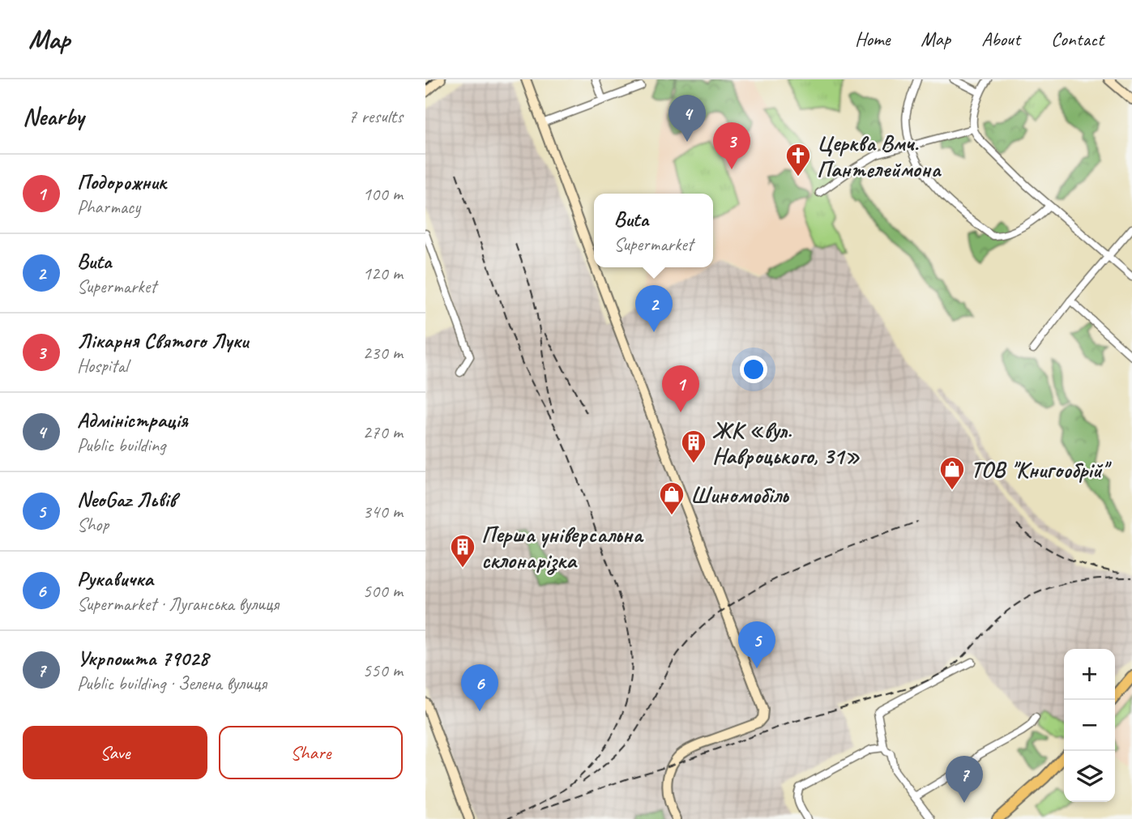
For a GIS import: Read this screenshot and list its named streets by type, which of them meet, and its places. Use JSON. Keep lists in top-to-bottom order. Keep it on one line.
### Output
{"places":{"church":["Церква Вмч. Пантелеймона"],"building":["ЖК «вул. Навроцького, 31»","Перша універсальна склонарізка"],"shop":["ТОВ \"Книгообрiй\"","Шиномобіль"]},"page":{"header":"Map","nav":["Home","Map","About","Contact"],"heading":["Nearby","7 results"],"pins":["4","3","2","1","5","6","7"],"list":[{"mark":"1","name":"Подорожник","note":"Pharmacy","value":"100 m"},{"mark":"2","name":"Buta","note":"Supermarket","value":"120 m"},{"mark":"3","name":"Лікарня Святого Луки","note":"Hospital","value":"230 m"},{"mark":"4","name":"Адміністрація","note":"Public building","value":"270 m"},{"mark":"5","name":"NeoGaz Львів","note":"Shop","value":"340 m"},{"mark":"6","name":"Рукавичка","note":"Supermarket · Луганська вулиця","value":"500 m"},{"mark":"7","name":"Укрпошта 79028","note":"Public building · Зелена вулиця","value":"550 m"}],"popup":["Buta","Supermarket"],"map_buttons":["+","−"],"buttons":["Save","Share"]}}
